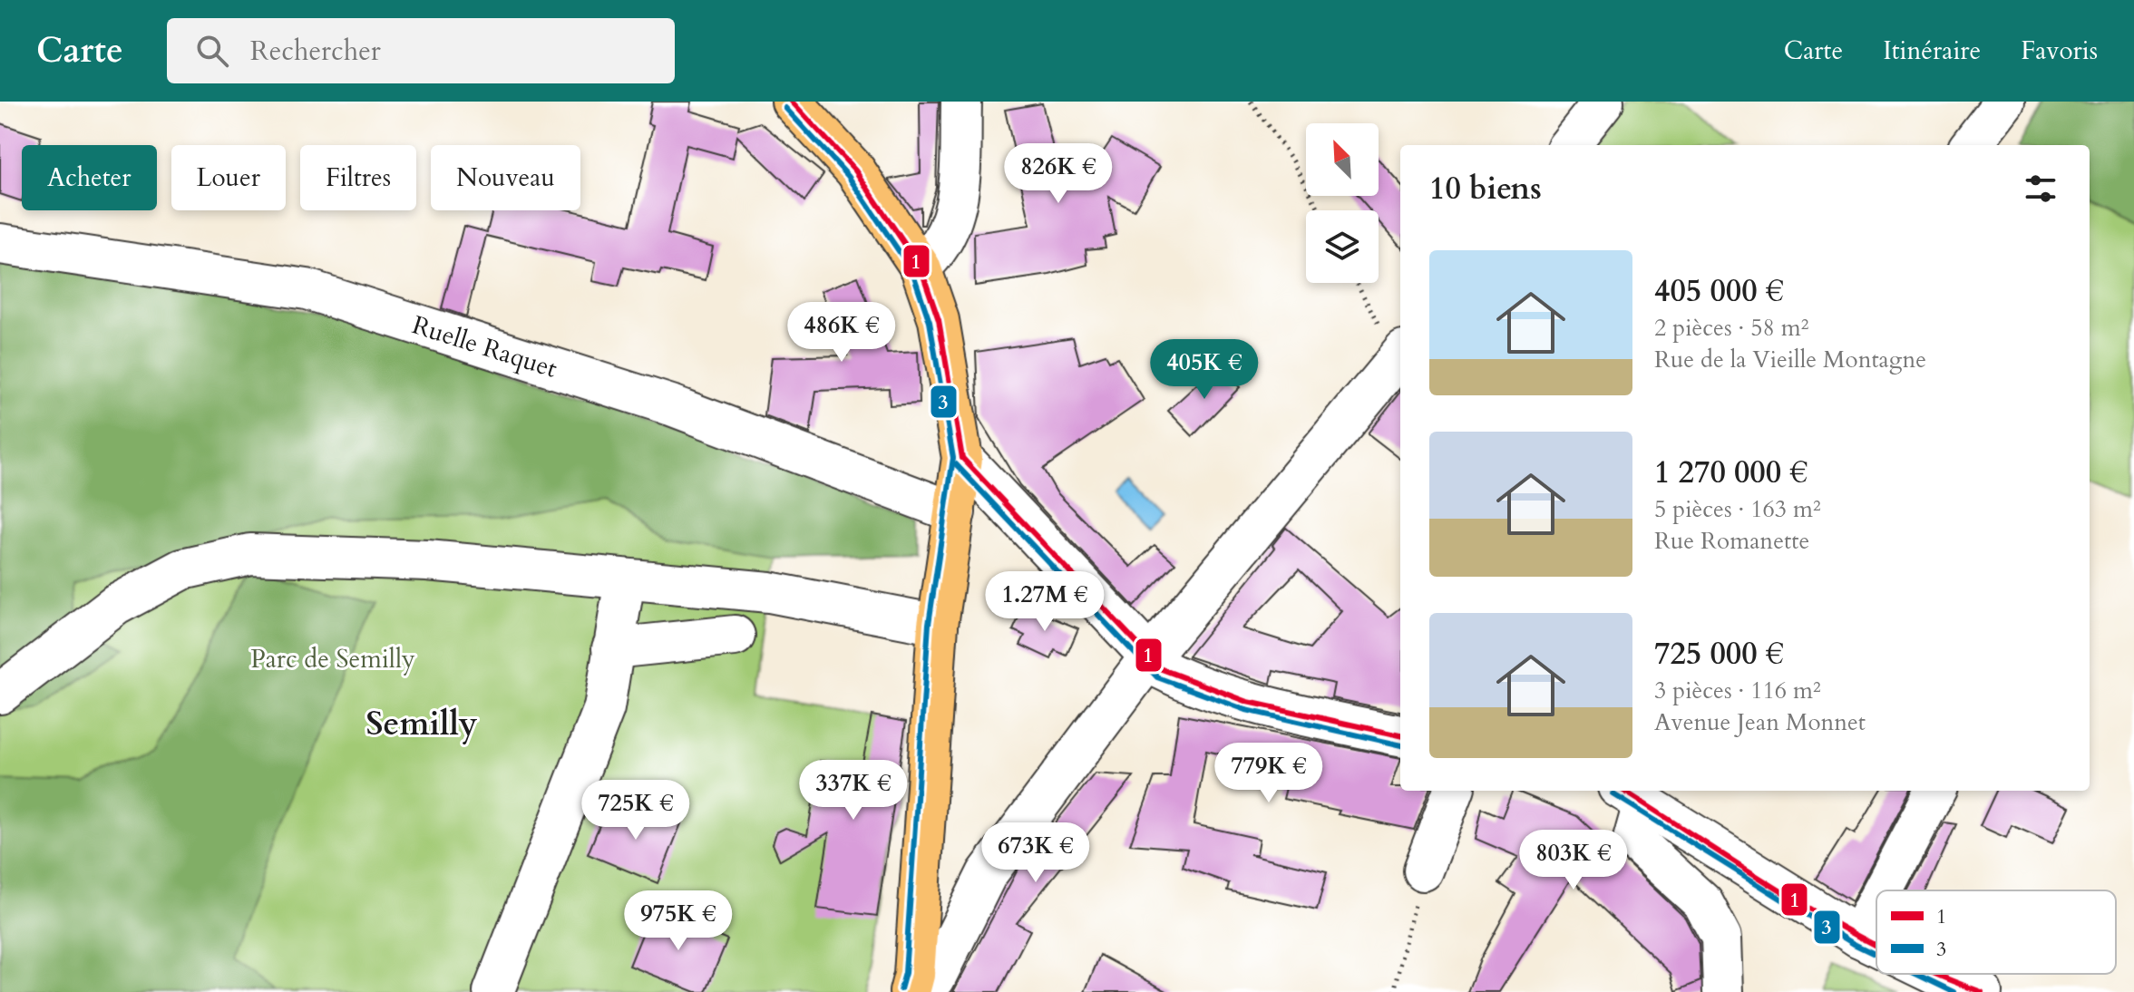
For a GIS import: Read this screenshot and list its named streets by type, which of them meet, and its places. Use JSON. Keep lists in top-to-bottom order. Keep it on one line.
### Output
{"streets":{"street":["Ruelle Raquet"]},"districts":["Semilly"],"parks":["Parc de Semilly"],"lines":["transit line 1","transit line 3"],"legend":["1","3"],"north":"top left","page":{"header":"Carte","search":"Rechercher","nav":["Carte","Itinéraire","Favoris"],"price":["826K €","486K €","405K €","1.27M €","779K €","337K €","725K €","673K €","803K €","975K €"],"chip":["Acheter","Louer","Filtres","Nouveau"],"heading":"10 biens","list":[{"name":"405 000 €","note":"2 pièces · 58 m² · Rue de la Vieille Montagne"},{"name":"1 270 000 €","note":"5 pièces · 163 m² · Rue Romanette"},{"name":"725 000 €","note":"3 pièces · 116 m² · Avenue Jean Monnet"}]}}
